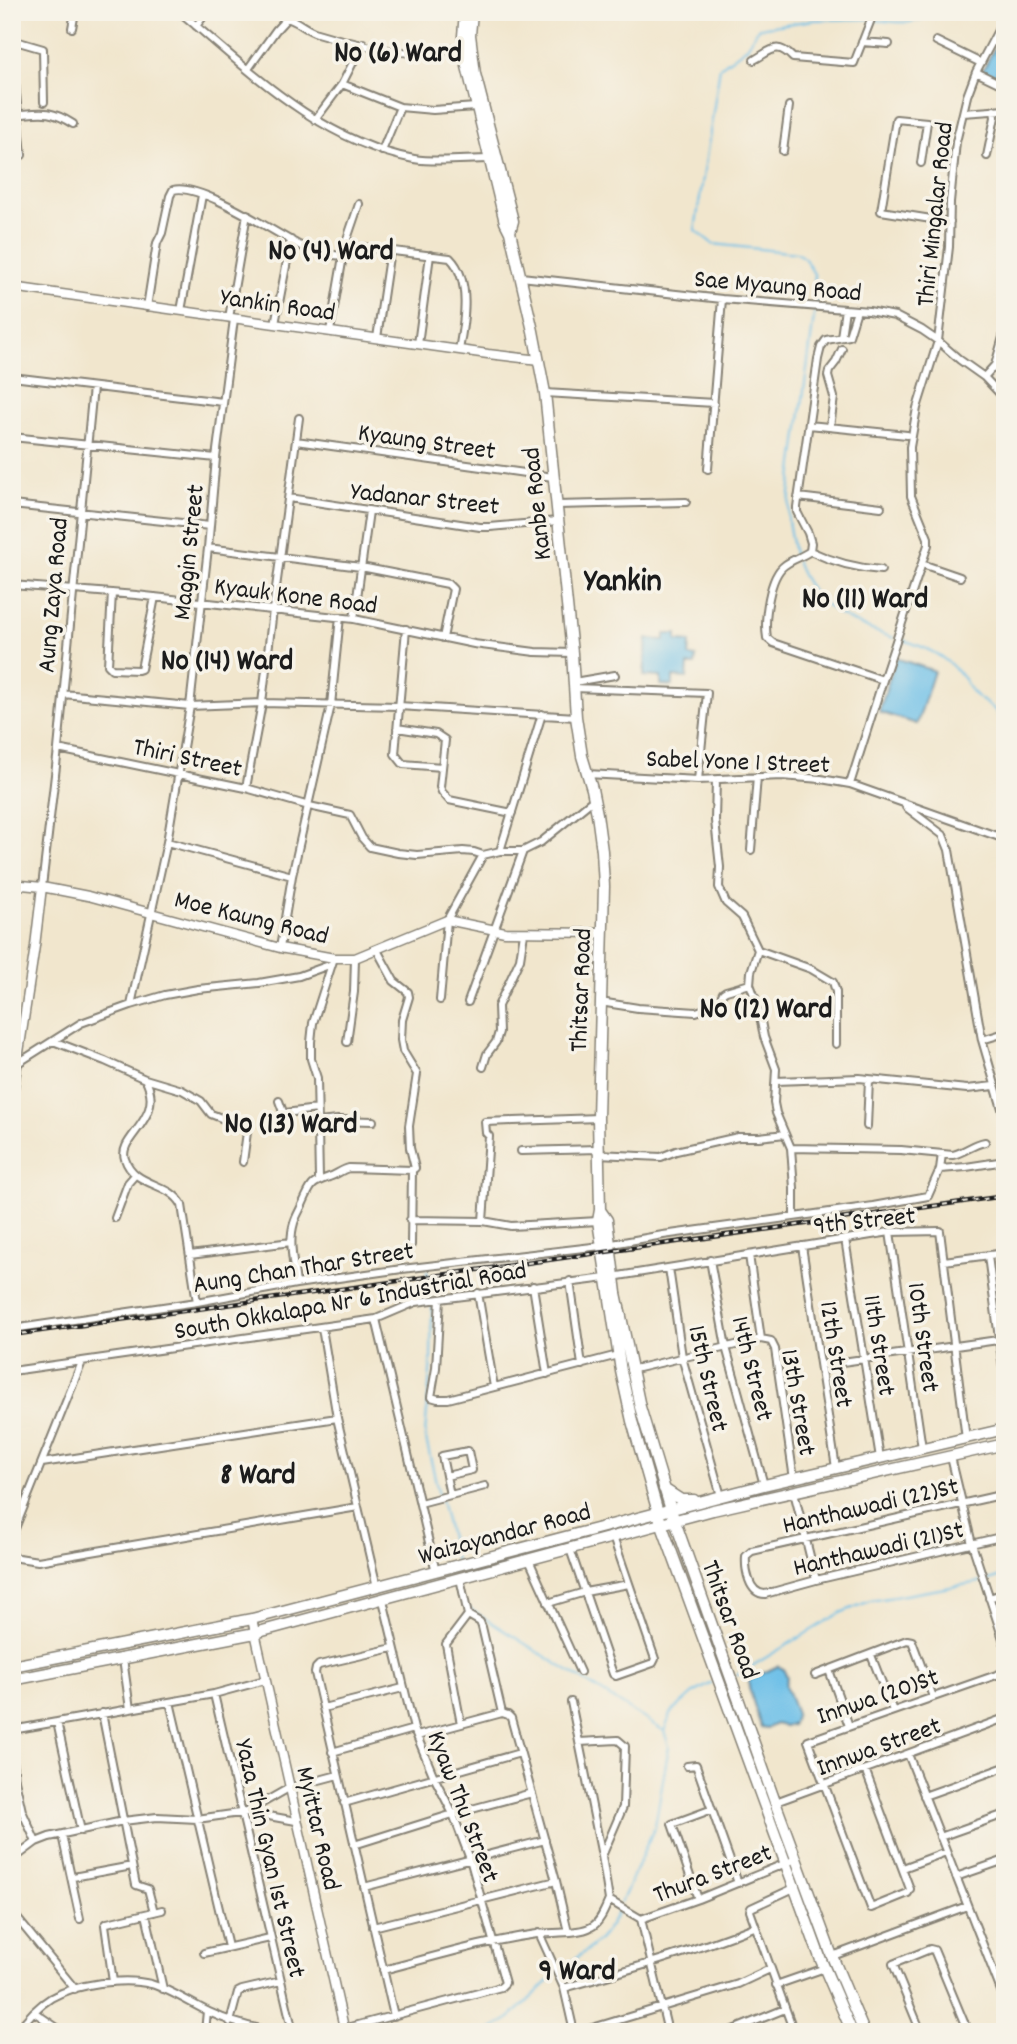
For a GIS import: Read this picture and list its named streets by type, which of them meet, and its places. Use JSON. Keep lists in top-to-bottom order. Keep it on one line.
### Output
{"streets":{"main road":["Yankin Road","Kanbe Road","Aung Zaya Road","Moe Kaung Road","Thitsar Road","Waizayandar Road","Myittar Road"],"street":["Thiri Mingalar Road","Sae Myaung Road","Kyaung Street","Yadanar Street","Maggin Street","Kyauk Kone Road","Thiri Street","Sabel Yone 1 Street","9th Street","Aung Chan Thar Street","South Okkalapa Nr 6 Industrial Road","10th Street","11th Street","12th Street","14th Street","15th Street","13th Street","Hanthawadi (22)St","Hanthawadi (21)St","Innwa (20)St","Innwa Street","Kyaw Thu Street","Yaza Thin Gyan 1st Street","Thura Street"]},"crossings":[["Thiri Mingalar Road","Sae Myaung Road"],["Thiri Mingalar Road","Sabel Yone 1 Street"],["Sae Myaung Road","Kanbe Road"],["Yankin Road","Kanbe Road"],["Yankin Road","Maggin Street"],["Kyaung Street","Kanbe Road"],["Yadanar Street","Kanbe Road"],["Kanbe Road","Kyauk Kone Road"],["Kanbe Road","Sabel Yone 1 Street"],["Kanbe Road","Thitsar Road"],["Maggin Street","Kyauk Kone Road"],["Maggin Street","Thiri Street"],["Maggin Street","Moe Kaung Road"],["Kyauk Kone Road","Aung Zaya Road"],["Aung Zaya Road","Thiri Street"],["Aung Zaya Road","Moe Kaung Road"],["Sabel Yone 1 Street","Thitsar Road"],["Thitsar Road","9th Street"],["Thitsar Road","Aung Chan Thar Street"],["Thitsar Road","South Okkalapa Nr 6 Industrial Road"],["Thitsar Road","Waizayandar Road"],["Thitsar Road","Innwa Street"],["Thitsar Road","Thura Street"],["9th Street","South Okkalapa Nr 6 Industrial Road"],["9th Street","10th Street"],["9th Street","11th Street"],["9th Street","12th Street"],["9th Street","14th Street"],["9th Street","15th Street"],["9th Street","Waizayandar Road"],["10th Street","Waizayandar Road"],["11th Street","Waizayandar Road"],["12th Street","Waizayandar Road"],["14th Street","Waizayandar Road"],["15th Street","Waizayandar Road"],["13th Street","Waizayandar Road"],["Hanthawadi (22)St","Hanthawadi (21)St"],["Waizayandar Road","Kyaw Thu Street"],["Waizayandar Road","Myittar Road"],["Innwa (20)St","Innwa Street"],["Kyaw Thu Street","Myittar Road"]],"districts":["No (6) Ward","No (4) Ward","Yankin","No (11) Ward","No (14) Ward","No (12) Ward","No (13) Ward","8 Ward","9 Ward"]}
